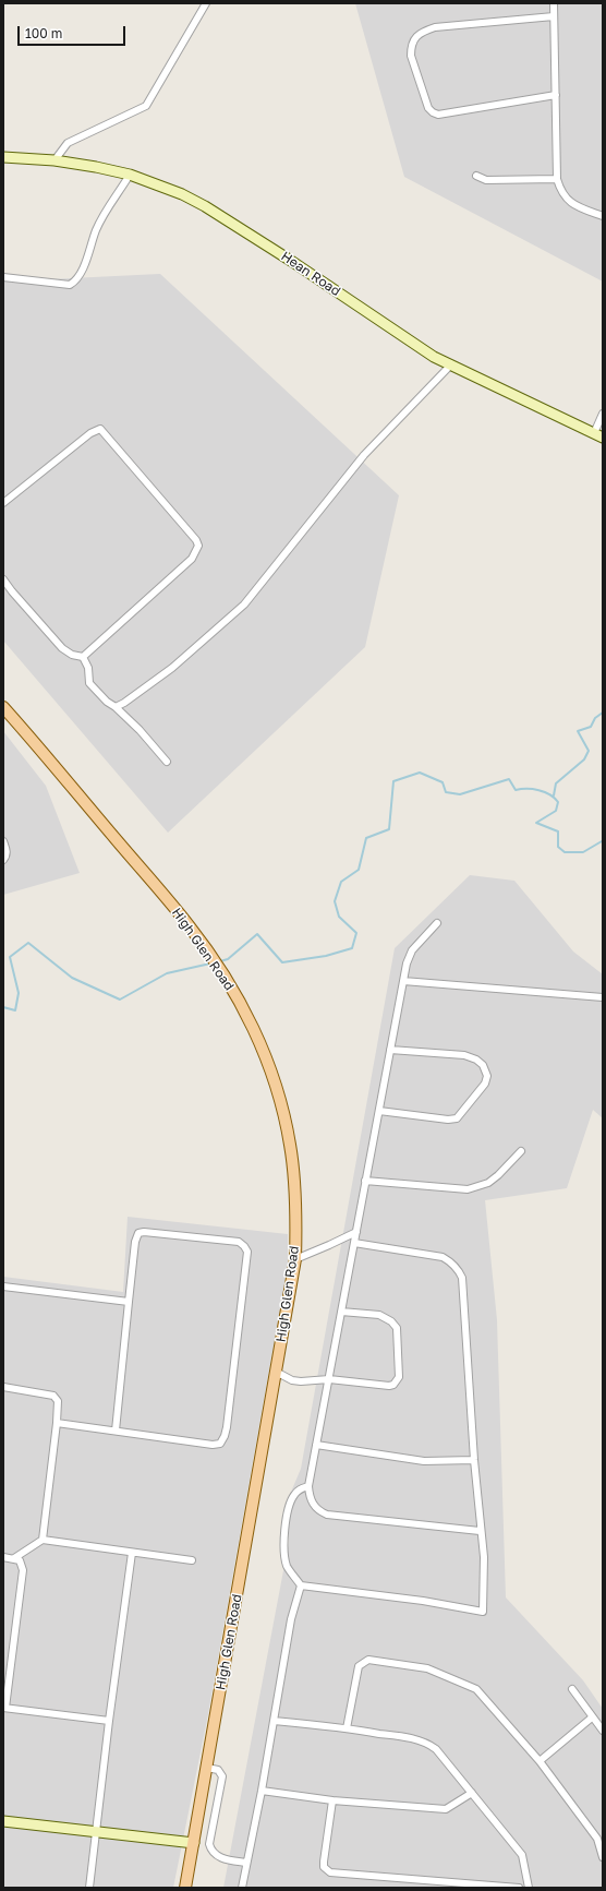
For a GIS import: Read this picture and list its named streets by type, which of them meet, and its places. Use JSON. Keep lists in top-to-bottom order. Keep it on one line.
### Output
{"streets":{"main road":["High Glen Road"],"street":["Hean Road"]},"scale_bar":"100 m"}
